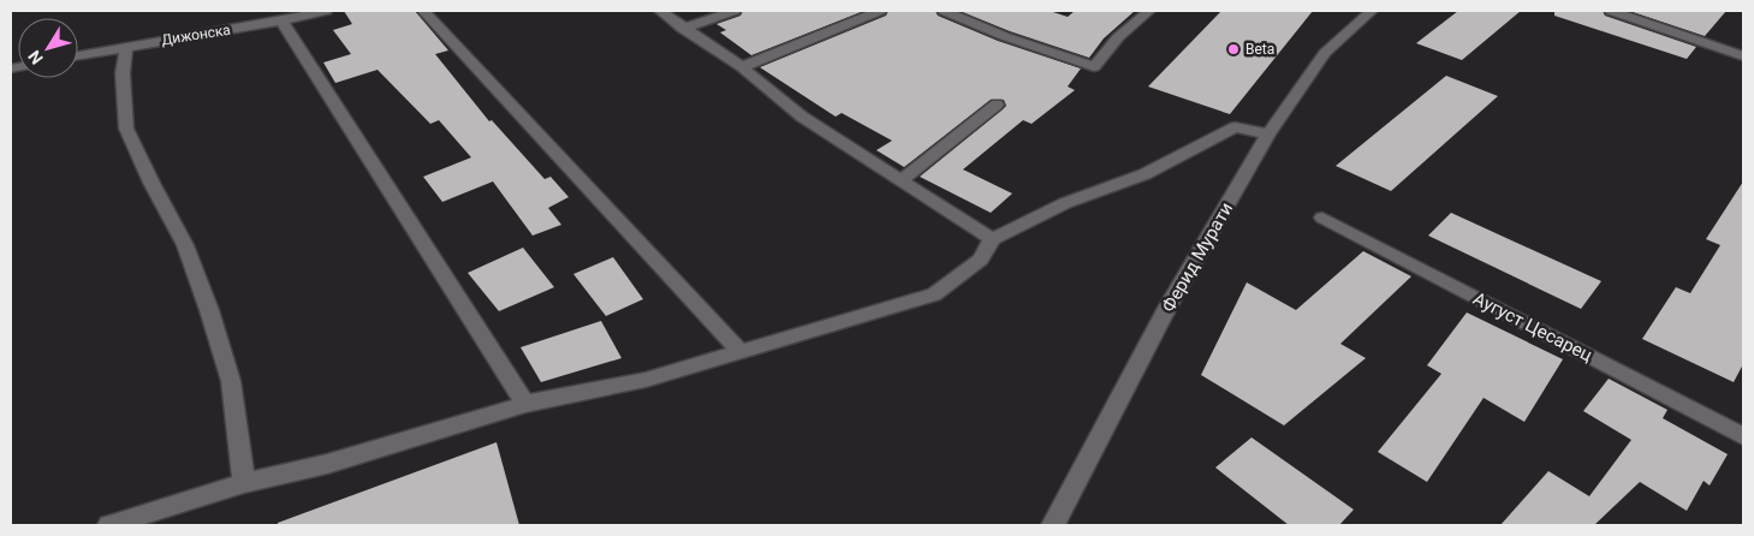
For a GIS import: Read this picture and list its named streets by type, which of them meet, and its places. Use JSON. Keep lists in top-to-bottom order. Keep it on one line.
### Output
{"streets":{"street":["Дижонска","Ферид Мурати","Аугуст Цесарец"]},"places":["Beta"],"north":"bottom left"}
